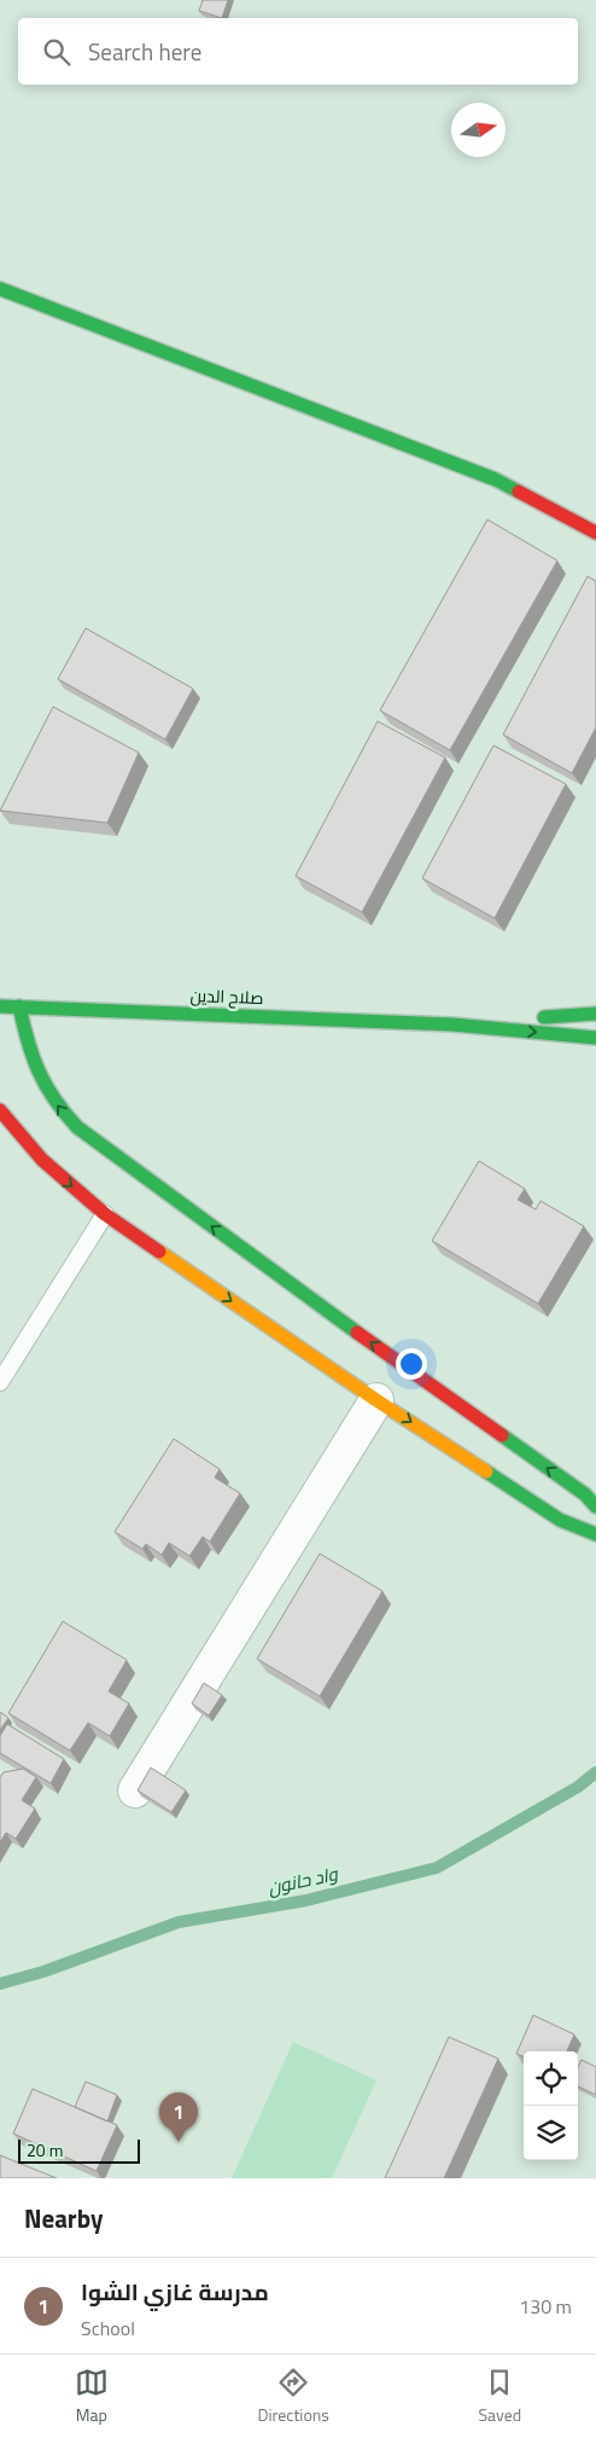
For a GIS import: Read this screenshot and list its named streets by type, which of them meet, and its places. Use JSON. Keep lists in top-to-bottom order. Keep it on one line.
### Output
{"streets":{"main road":["صلاح الدين"]},"water":["واد حانون"],"scale_bar":"20 m","north":"right","page":{"search":"Search here","pins":"1","scale":"20 m","heading":"Nearby","list":[{"mark":"1","name":"مدرسة غازي الشوا","note":"School","value":"130 m"}],"nav":["Map","Directions","Saved"]}}
